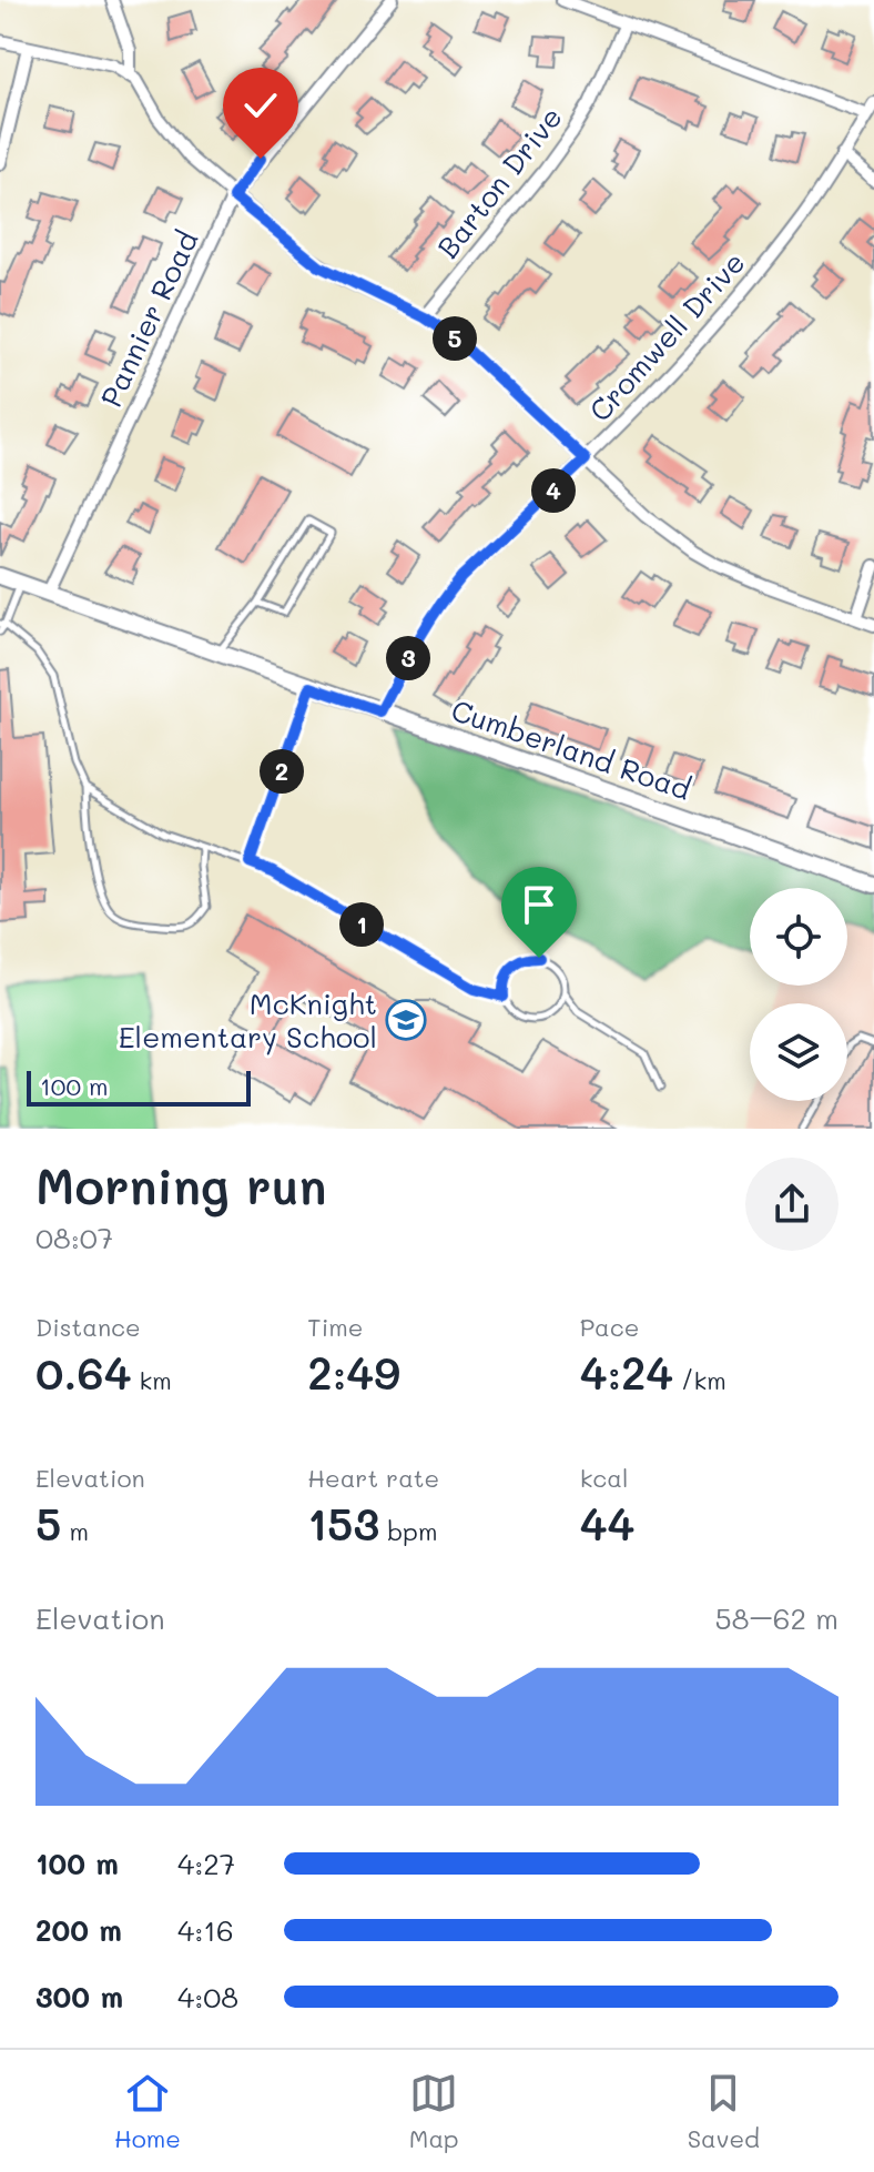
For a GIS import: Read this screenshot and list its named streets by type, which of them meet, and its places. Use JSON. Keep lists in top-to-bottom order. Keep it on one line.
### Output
{"streets":{"main road":["Cumberland Road"],"street":["Barton Drive","Pannier Road","Cromwell Drive"]},"crossings":[["Pannier Road","Cumberland Road"],["Cromwell Drive","Cumberland Road"]],"places":{"school or university":["McKnight Elementary School"]},"scale_bar":"100 m","page":{"pins":["5","4","3","2","1"],"scale":"100 m","heading":["Morning run","08:07"],"stats":[["Distance","0.64 km"],["Time","2:49"],["Pace","4:24 /km"],["Elevation","5 m"],["Heart rate","153 bpm"],["kcal","44"]],"chart":["Elevation","58–62 m"],"list":[{"name":"100 m","note":"4:27"},{"name":"200 m","note":"4:16"},{"name":"300 m","note":"4:08"}],"tabs":["Home","Map","Saved"]}}
